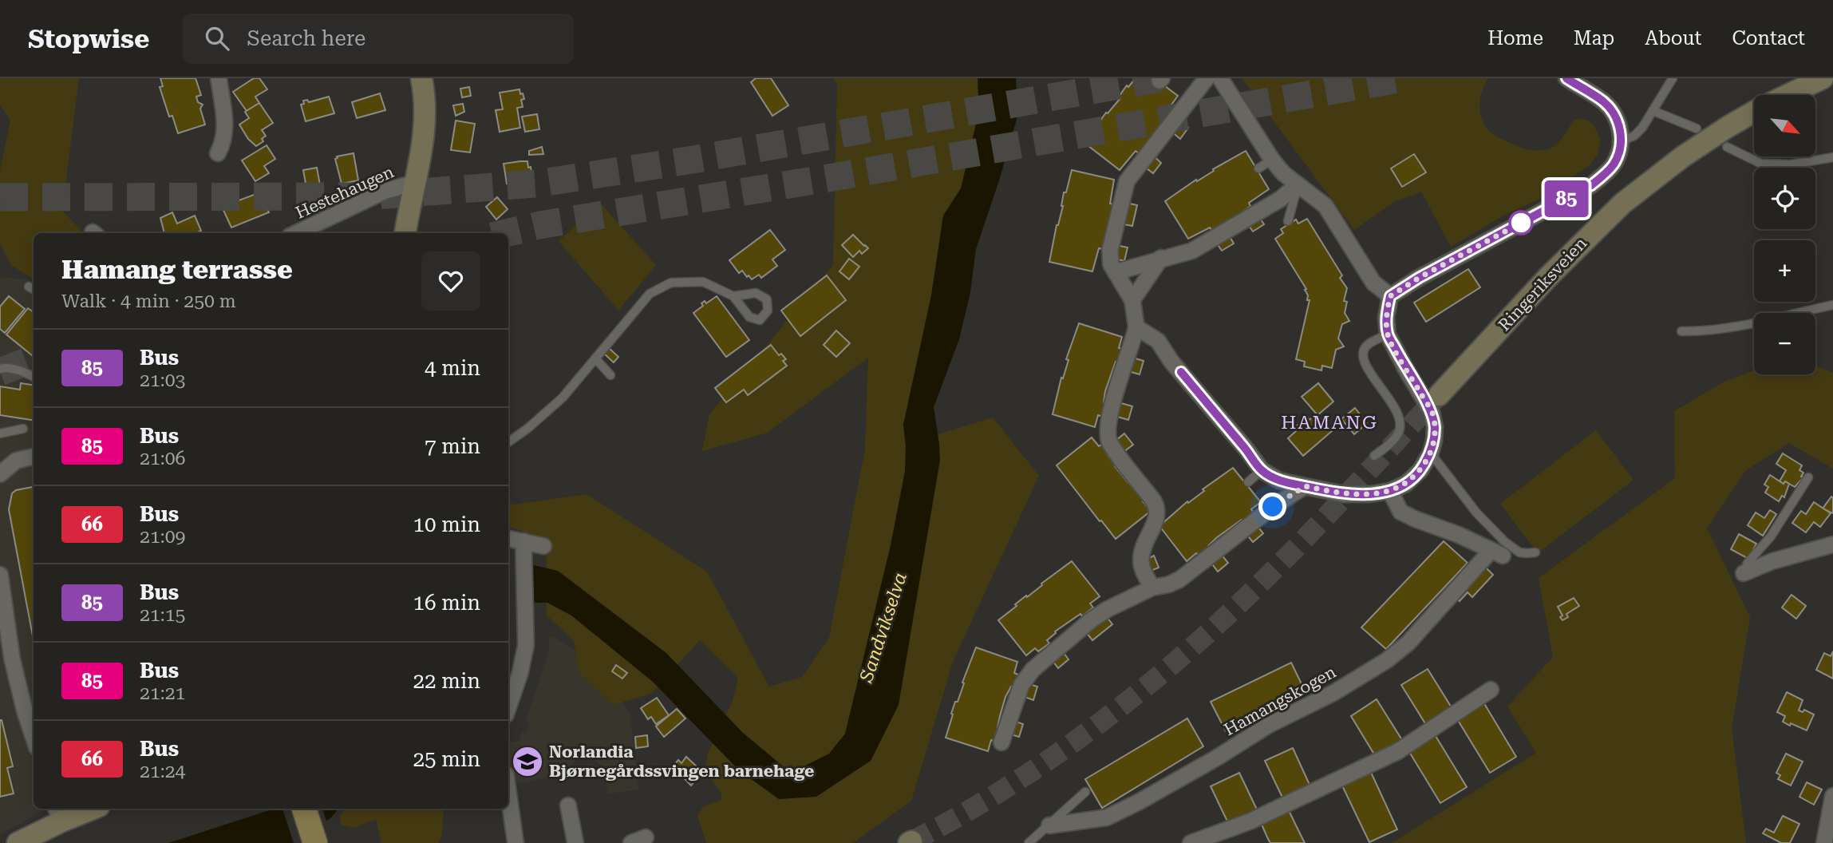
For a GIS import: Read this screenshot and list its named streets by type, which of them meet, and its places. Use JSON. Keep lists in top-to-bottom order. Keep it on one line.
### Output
{"streets":{"main road":["Ringeriksveien"],"street":["Hestehaugen","Hamangskogen"]},"districts":["HAMANG"],"water":["Sandvikselva"],"places":{"school or university":["Norlandia Bjørnegårdssvingen barnehage"]},"lines":["bus line 85"],"north":"bottom right","page":{"header":"Stopwise","search":"Search here","nav":["Home","Map","About","Contact"],"on_map":"85","map_buttons":["+","−"],"heading":["Hamang terrasse","Walk · 4 min · 250 m"],"list":[{"mark":"85","name":"Bus","note":"21:03","value":"4 min"},{"mark":"85","name":"Bus","note":"21:06","value":"7 min"},{"mark":"66","name":"Bus","note":"21:09","value":"10 min"},{"mark":"85","name":"Bus","note":"21:15","value":"16 min"},{"mark":"85","name":"Bus","note":"21:21","value":"22 min"},{"mark":"66","name":"Bus","note":"21:24","value":"25 min"}]}}
